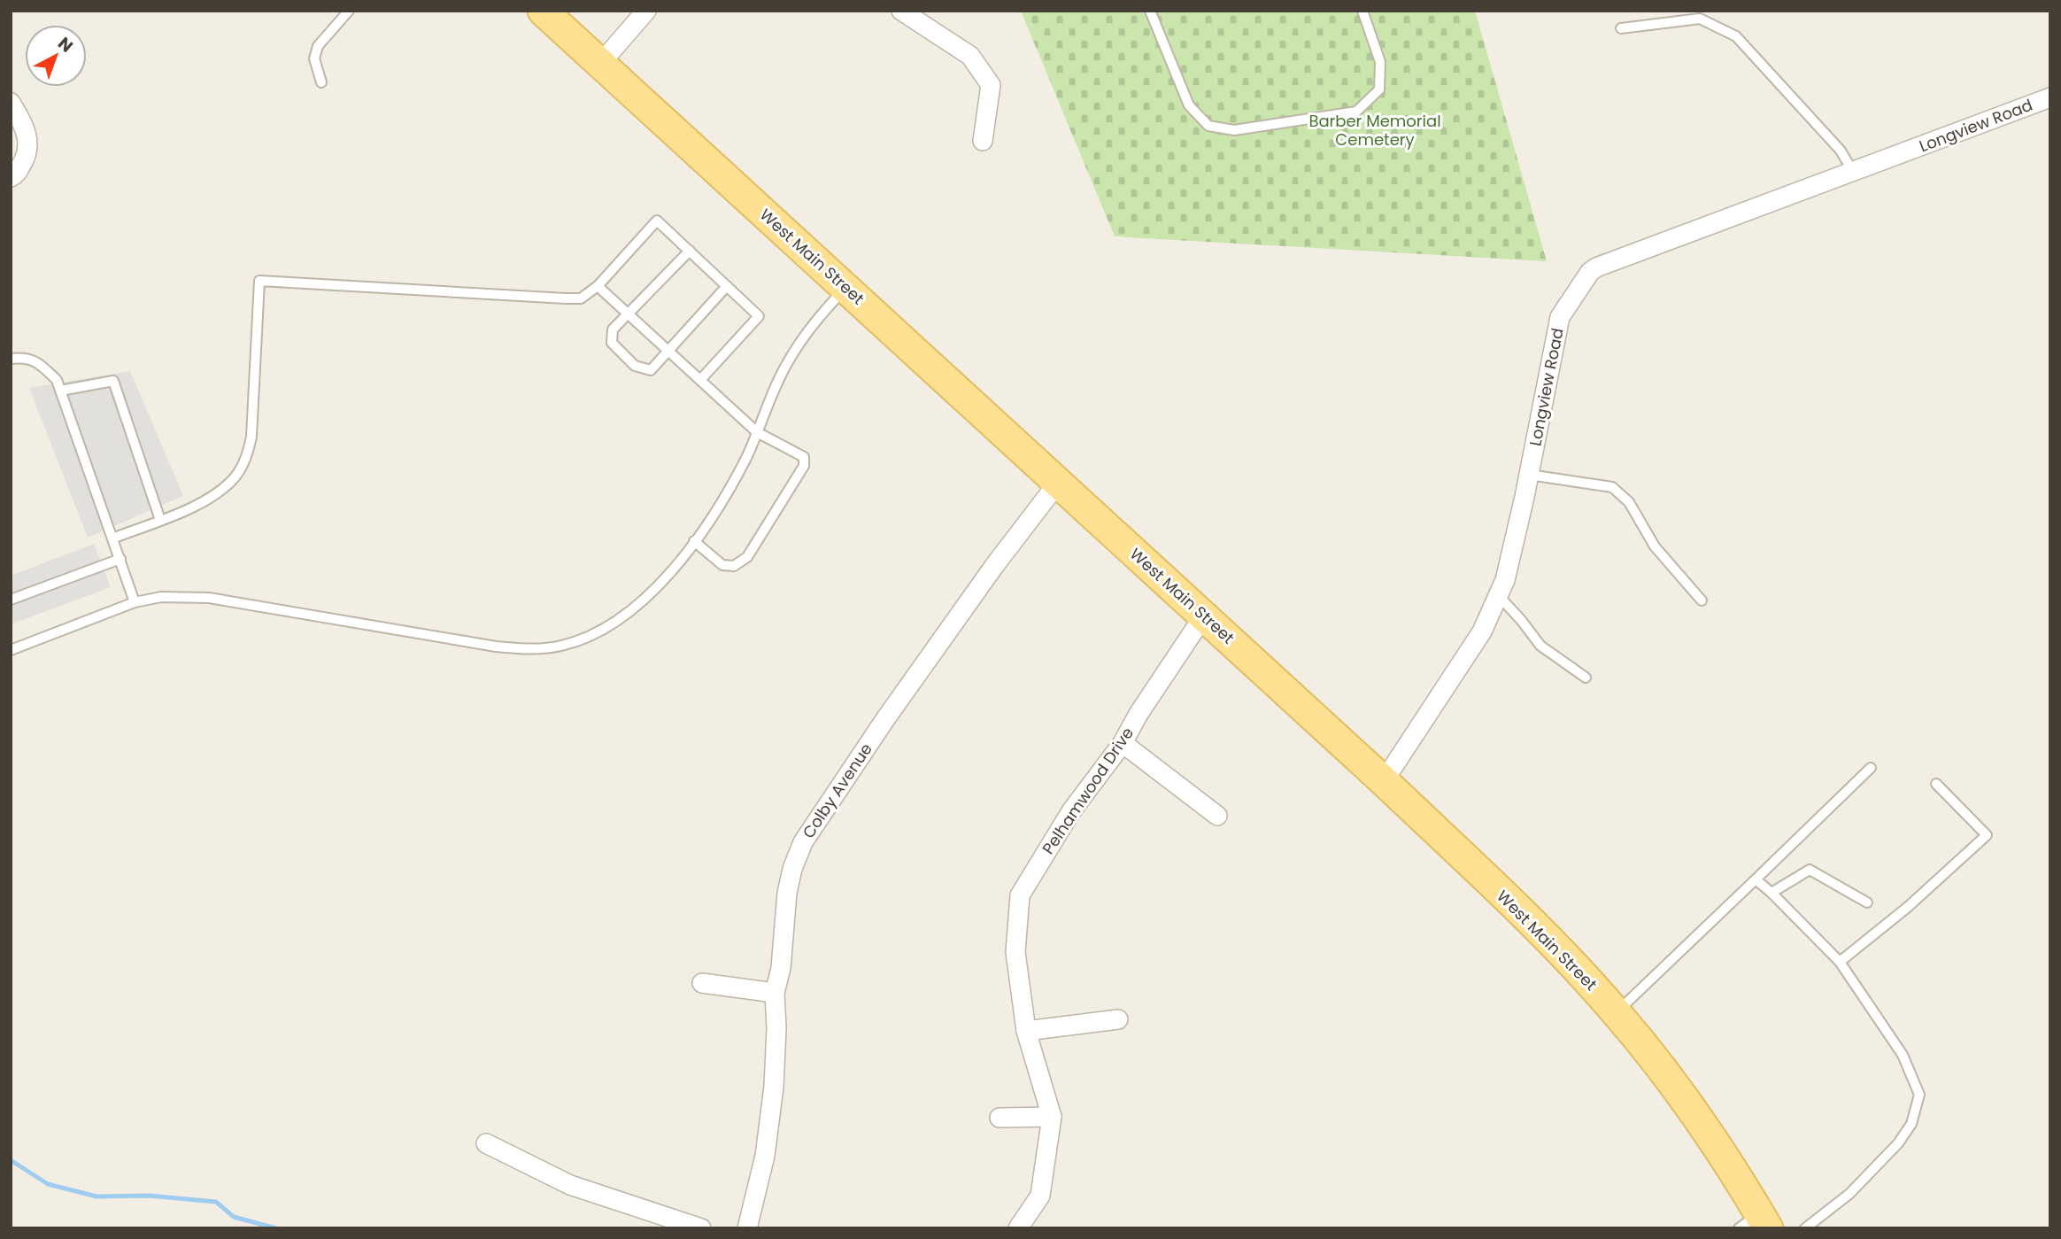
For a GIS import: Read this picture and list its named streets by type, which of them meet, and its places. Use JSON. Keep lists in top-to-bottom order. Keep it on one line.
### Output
{"streets":{"main road":["West Main Street"],"street":["Longview Road","Colby Avenue","Pelhamwood Drive"]},"crossings":[["Longview Road","West Main Street"],["West Main Street","Colby Avenue"],["West Main Street","Pelhamwood Drive"]],"parks":["Barber Memorial Cemetery"],"north":"top right"}
